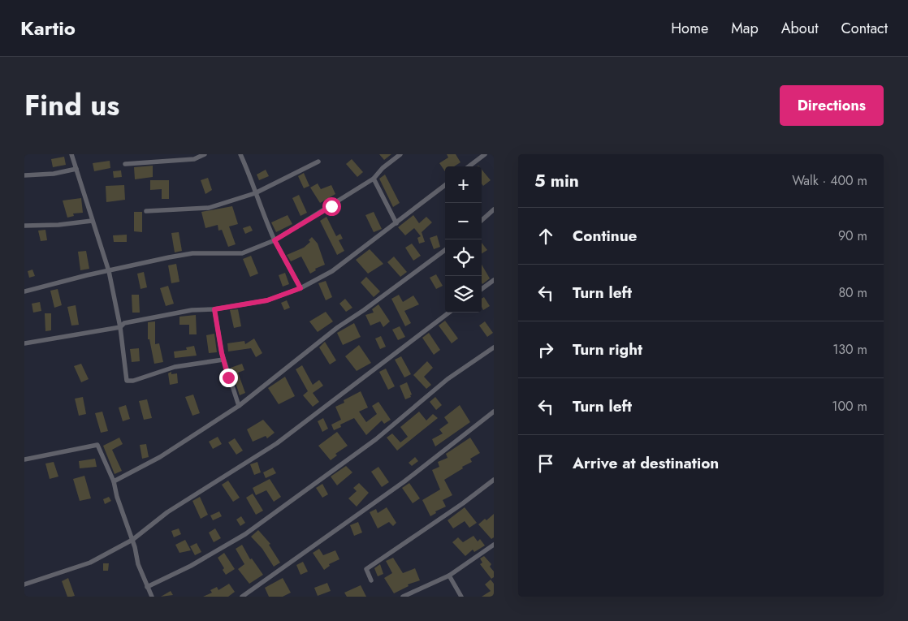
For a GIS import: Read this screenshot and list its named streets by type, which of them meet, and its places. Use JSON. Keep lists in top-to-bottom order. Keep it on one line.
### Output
{"page":{"header":"Kartio","nav":["Home","Map","About","Contact"],"title":"Find us","buttons":"Directions","heading":["5 min","Walk · 400 m"],"map_buttons":["+","−"],"list":[["Continue","90 m"],["Turn left","80 m"],["Turn right","130 m"],["Turn left","100 m"],"Arrive at destination"]}}
